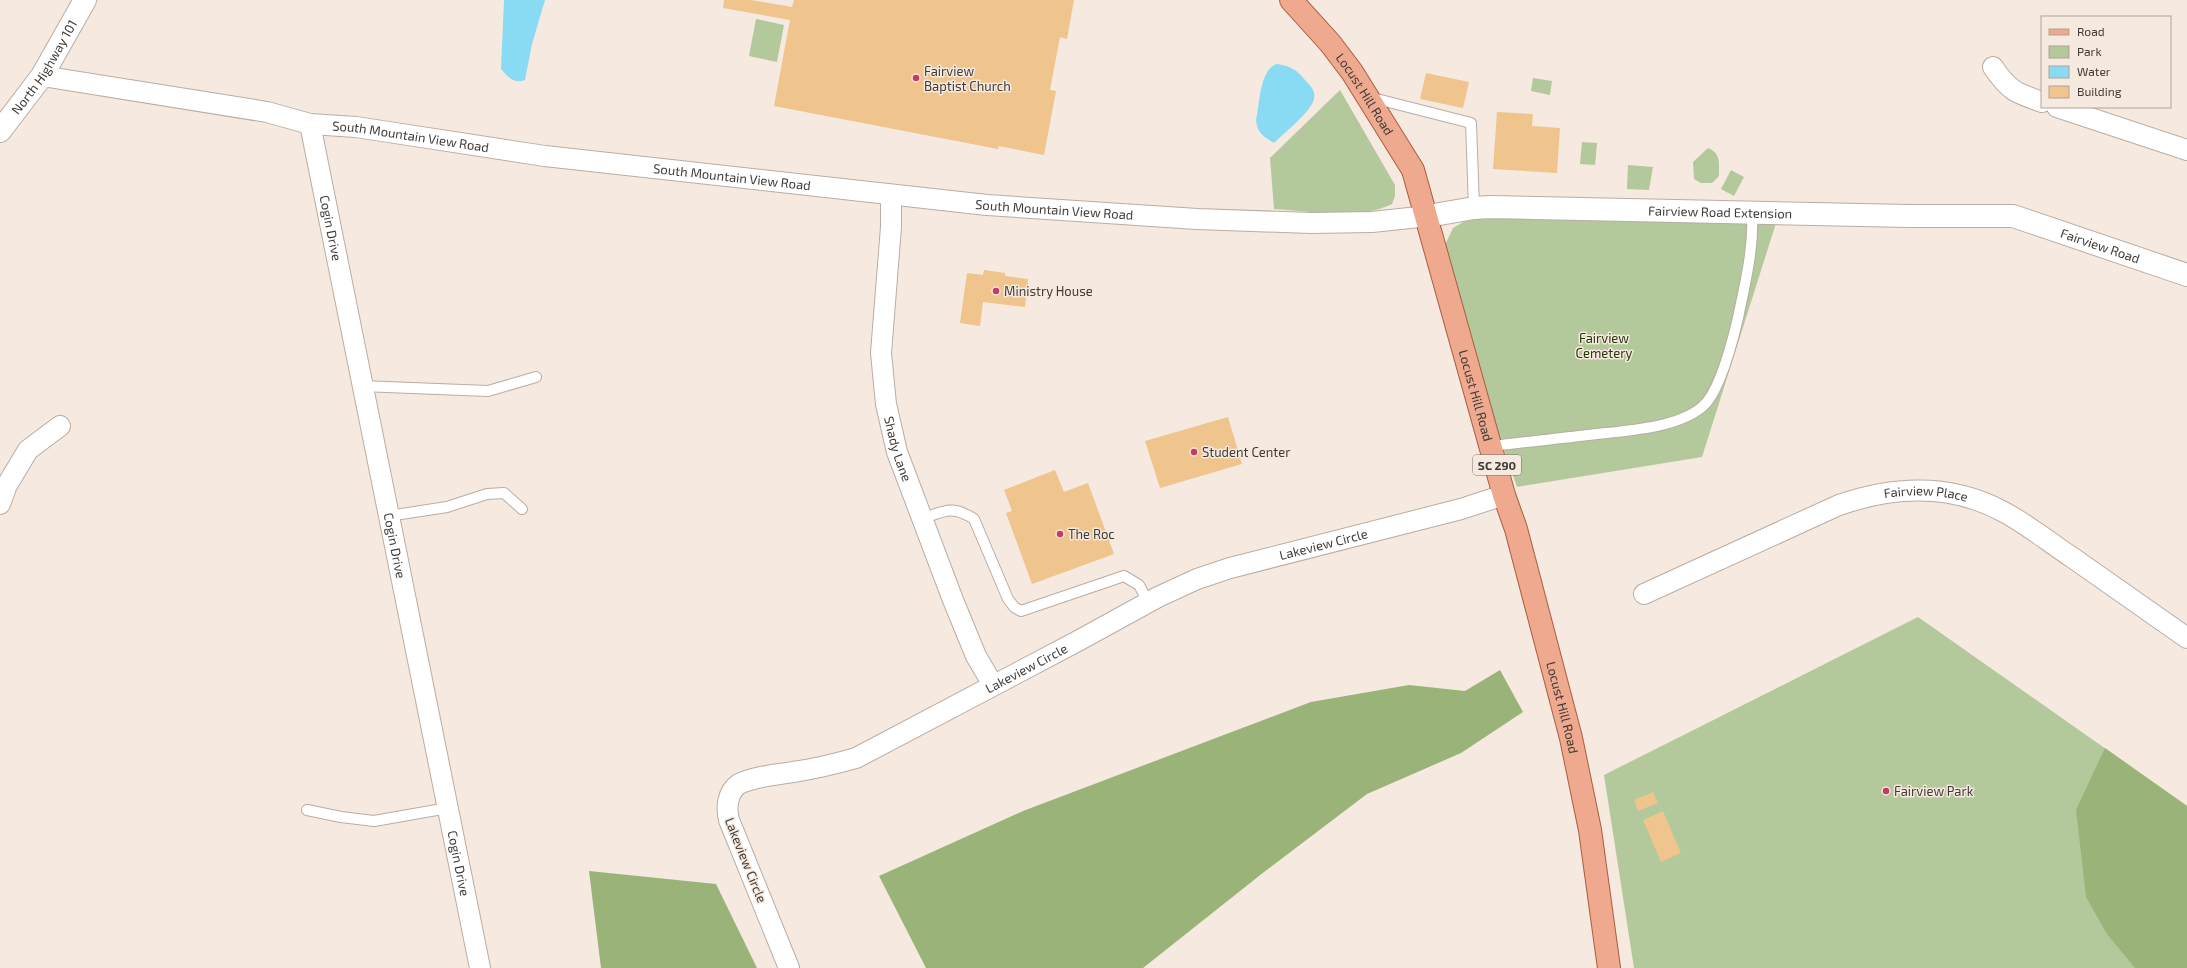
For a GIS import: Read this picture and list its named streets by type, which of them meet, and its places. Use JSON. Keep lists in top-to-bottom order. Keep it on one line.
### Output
{"streets":{"main road":["Locust Hill Road","SC 290"],"street":["North Highway 101","South Mountain View Road","Fairview Road Extension","Cogin Drive","Fairview Road","Shady Lane","Fairview Place","Lakeview Circle"]},"crossings":[["North Highway 101","South Mountain View Road"],["Locust Hill Road","South Mountain View Road"],["Locust Hill Road","Fairview Road Extension"],["Locust Hill Road","Lakeview Circle"],["South Mountain View Road","Fairview Road Extension"],["South Mountain View Road","Cogin Drive"],["South Mountain View Road","Shady Lane"],["Fairview Road Extension","Fairview Road"],["Shady Lane","Lakeview Circle"]],"parks":["Fairview Cemetery"],"places":["Fairview Baptist Church","Ministry House","Student Center","The Roc","Fairview Park"],"legend":["Road","Park","Water","Building"]}
